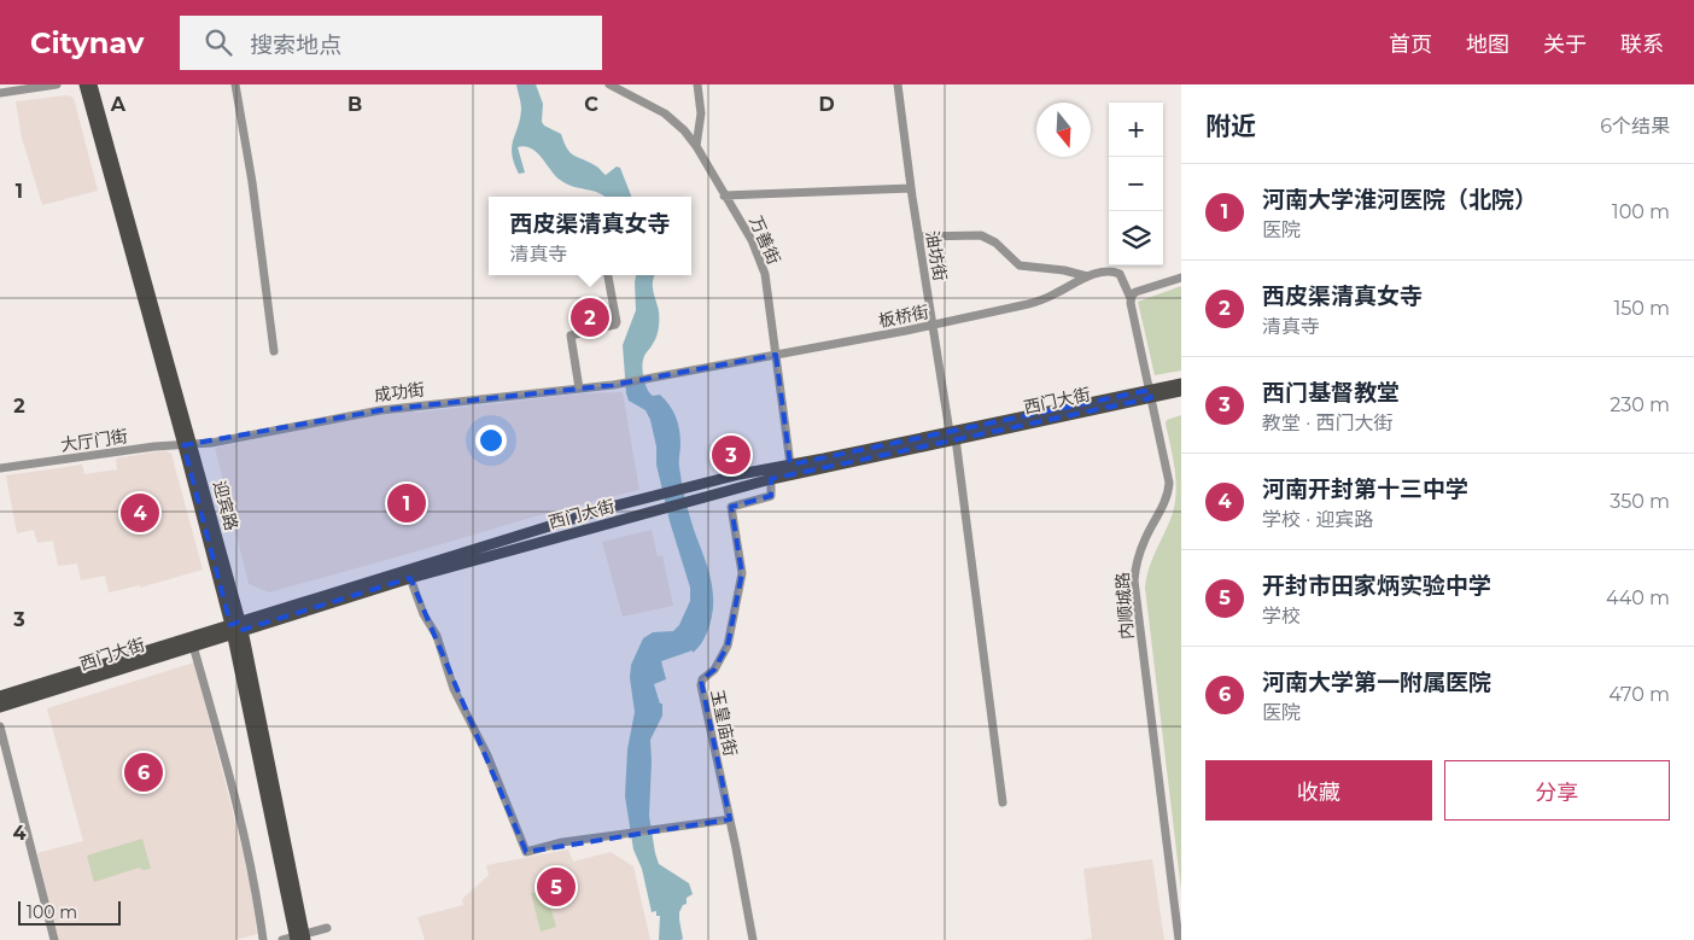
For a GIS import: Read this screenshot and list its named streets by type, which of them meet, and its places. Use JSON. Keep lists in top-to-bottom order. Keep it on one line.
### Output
{"streets":{"main road":["西门大街","迎宾路"],"street":["万善街","油坊街","板桥街","成功街","大厅门街","内顺城路","玉皇庙街"]},"crossings":[["万善街","板桥街"],["万善街","西门大街"],["油坊街","板桥街"],["油坊街","西门大街"],["板桥街","成功街"],["板桥街","内顺城路"],["成功街","大厅门街"],["成功街","迎宾路"],["西门大街","迎宾路"],["西门大街","内顺城路"],["西门大街","玉皇庙街"],["大厅门街","迎宾路"]],"scale_bar":"100 m","north":"bottom","page":{"header":"Citynav","search":"搜索地点","nav":["首页","地图","关于","联系"],"heading":["附近","6个结果"],"map_buttons":["+","−"],"list":[{"mark":"1","name":"河南大学淮河医院（北院）","note":"医院","value":"100 m"},{"mark":"2","name":"西皮渠清真女寺","note":"清真寺","value":"150 m"},{"mark":"3","name":"西门基督教堂","note":"教堂 · 西门大街","value":"230 m"},{"mark":"4","name":"河南开封第十三中学","note":"学校 · 迎宾路","value":"350 m"},{"mark":"5","name":"开封市田家炳实验中学","note":"学校","value":"440 m"},{"mark":"6","name":"河南大学第一附属医院","note":"医院","value":"470 m"}],"popup":["西皮渠清真女寺","清真寺"],"pins":["2","3","1","4","6","5"],"buttons":["收藏","分享"],"scale":"100 m"},"grid":{"columns":["A","B","C","D"],"rows":["1","2","3","4"]}}
